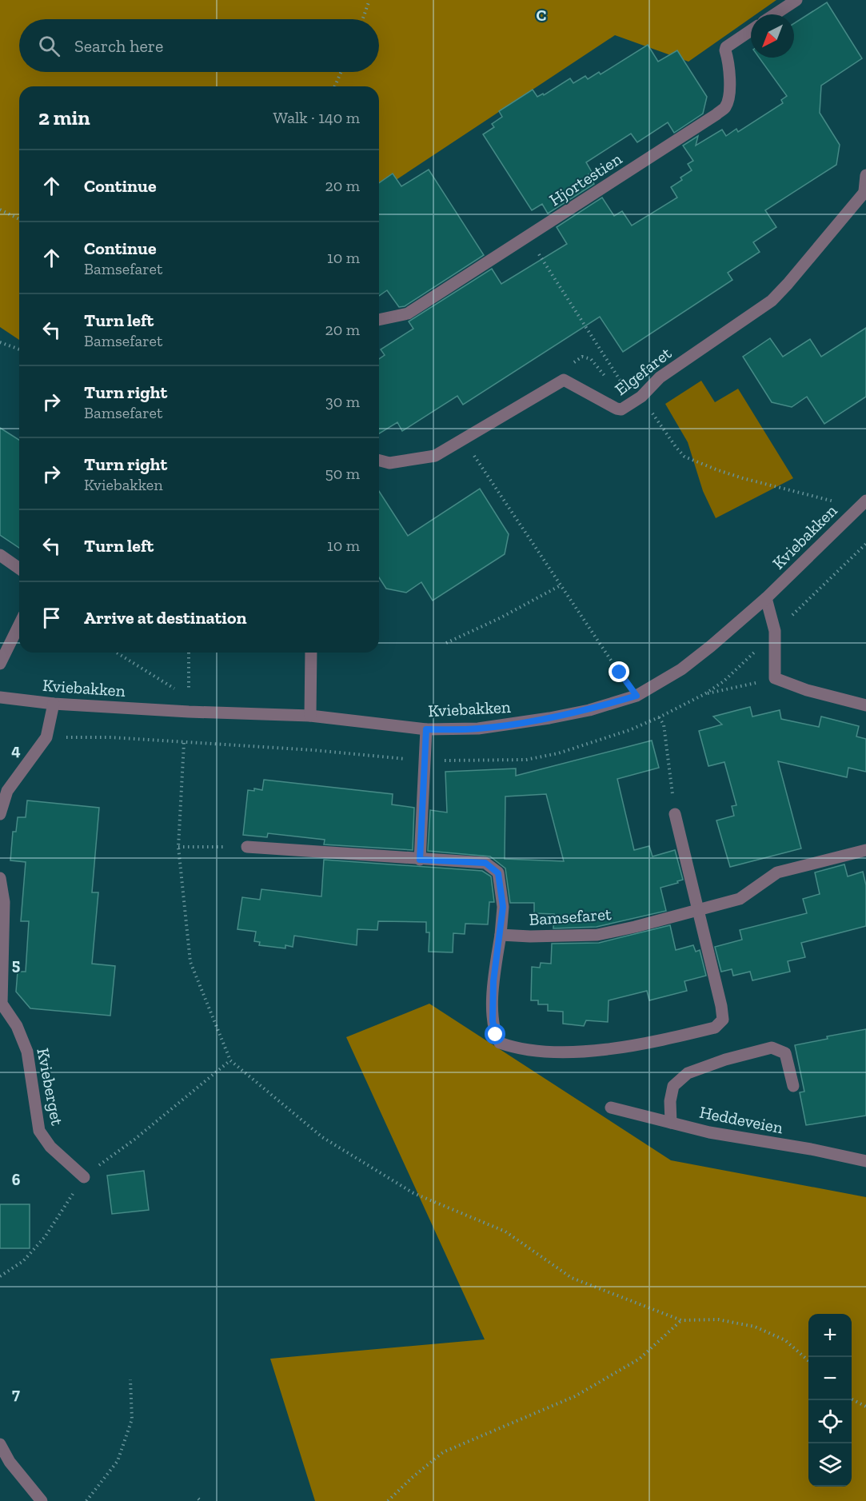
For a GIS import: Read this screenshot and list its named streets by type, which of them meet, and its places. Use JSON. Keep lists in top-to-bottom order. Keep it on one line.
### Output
{"streets":{"street":["Hjortestien","Elgefaret","Kviebakken","Bamsefaret","Kvieberget","Heddeveien"]},"north":"bottom left","page":{"search":"Search here","heading":["2 min","Walk · 140 m"],"list":[["Continue","20 m"],["Continue","Bamsefaret","10 m"],["Turn left","Bamsefaret","20 m"],["Turn right","Bamsefaret","30 m"],["Turn right","Kviebakken","50 m"],["Turn left","10 m"],"Arrive at destination"],"map_buttons":["+","−"]},"grid":{"columns":["C"],"rows":["4","5","6","7"]}}
